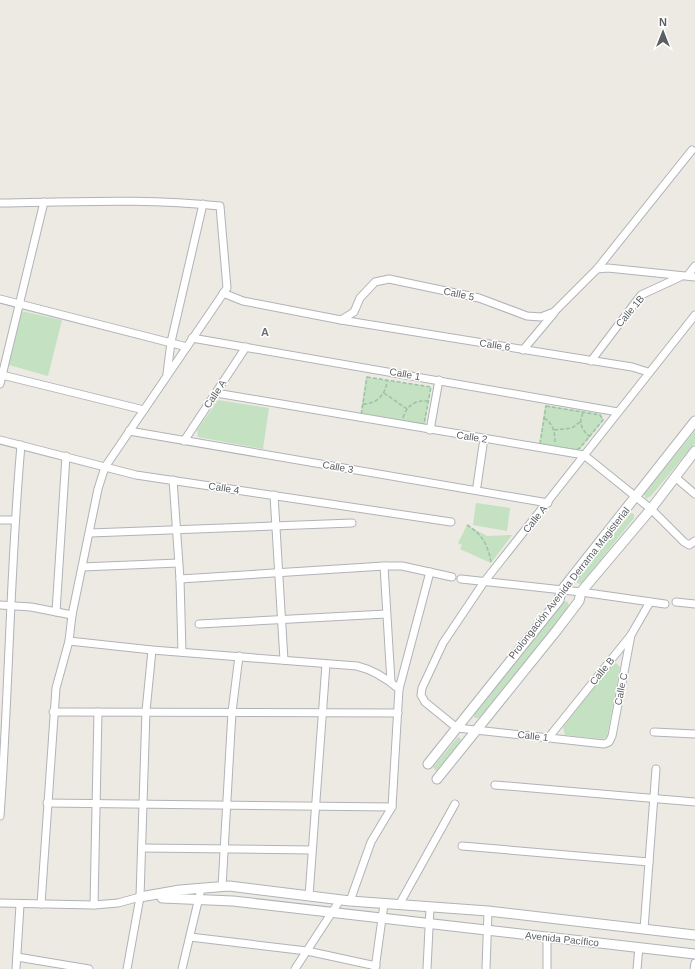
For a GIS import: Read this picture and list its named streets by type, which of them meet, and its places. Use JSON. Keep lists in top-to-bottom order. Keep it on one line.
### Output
{"streets":{"street":["Calle 5","Calle 1B","Calle 6","Calle 1","Calle A","Calle 2","Calle 3","Calle 4","Prolongación Avenida Derrama Magisterial","Calle B","Calle C","Avenida Pacífico"]},"crossings":[["Calle 5","Calle 6"],["Calle 1B","Calle 6"],["Calle 6","Calle A"],["Calle 1","Calle A"],["Calle 1","Prolongación Avenida Derrama Magisterial"],["Calle 1","Calle B"],["Calle 1","Calle C"],["Calle A","Calle 2"],["Calle A","Calle 3"],["Calle A","Prolongación Avenida Derrama Magisterial"],["Calle 2","Prolongación Avenida Derrama Magisterial"],["Calle B","Calle C"]],"districts":["A"],"north":"top"}
